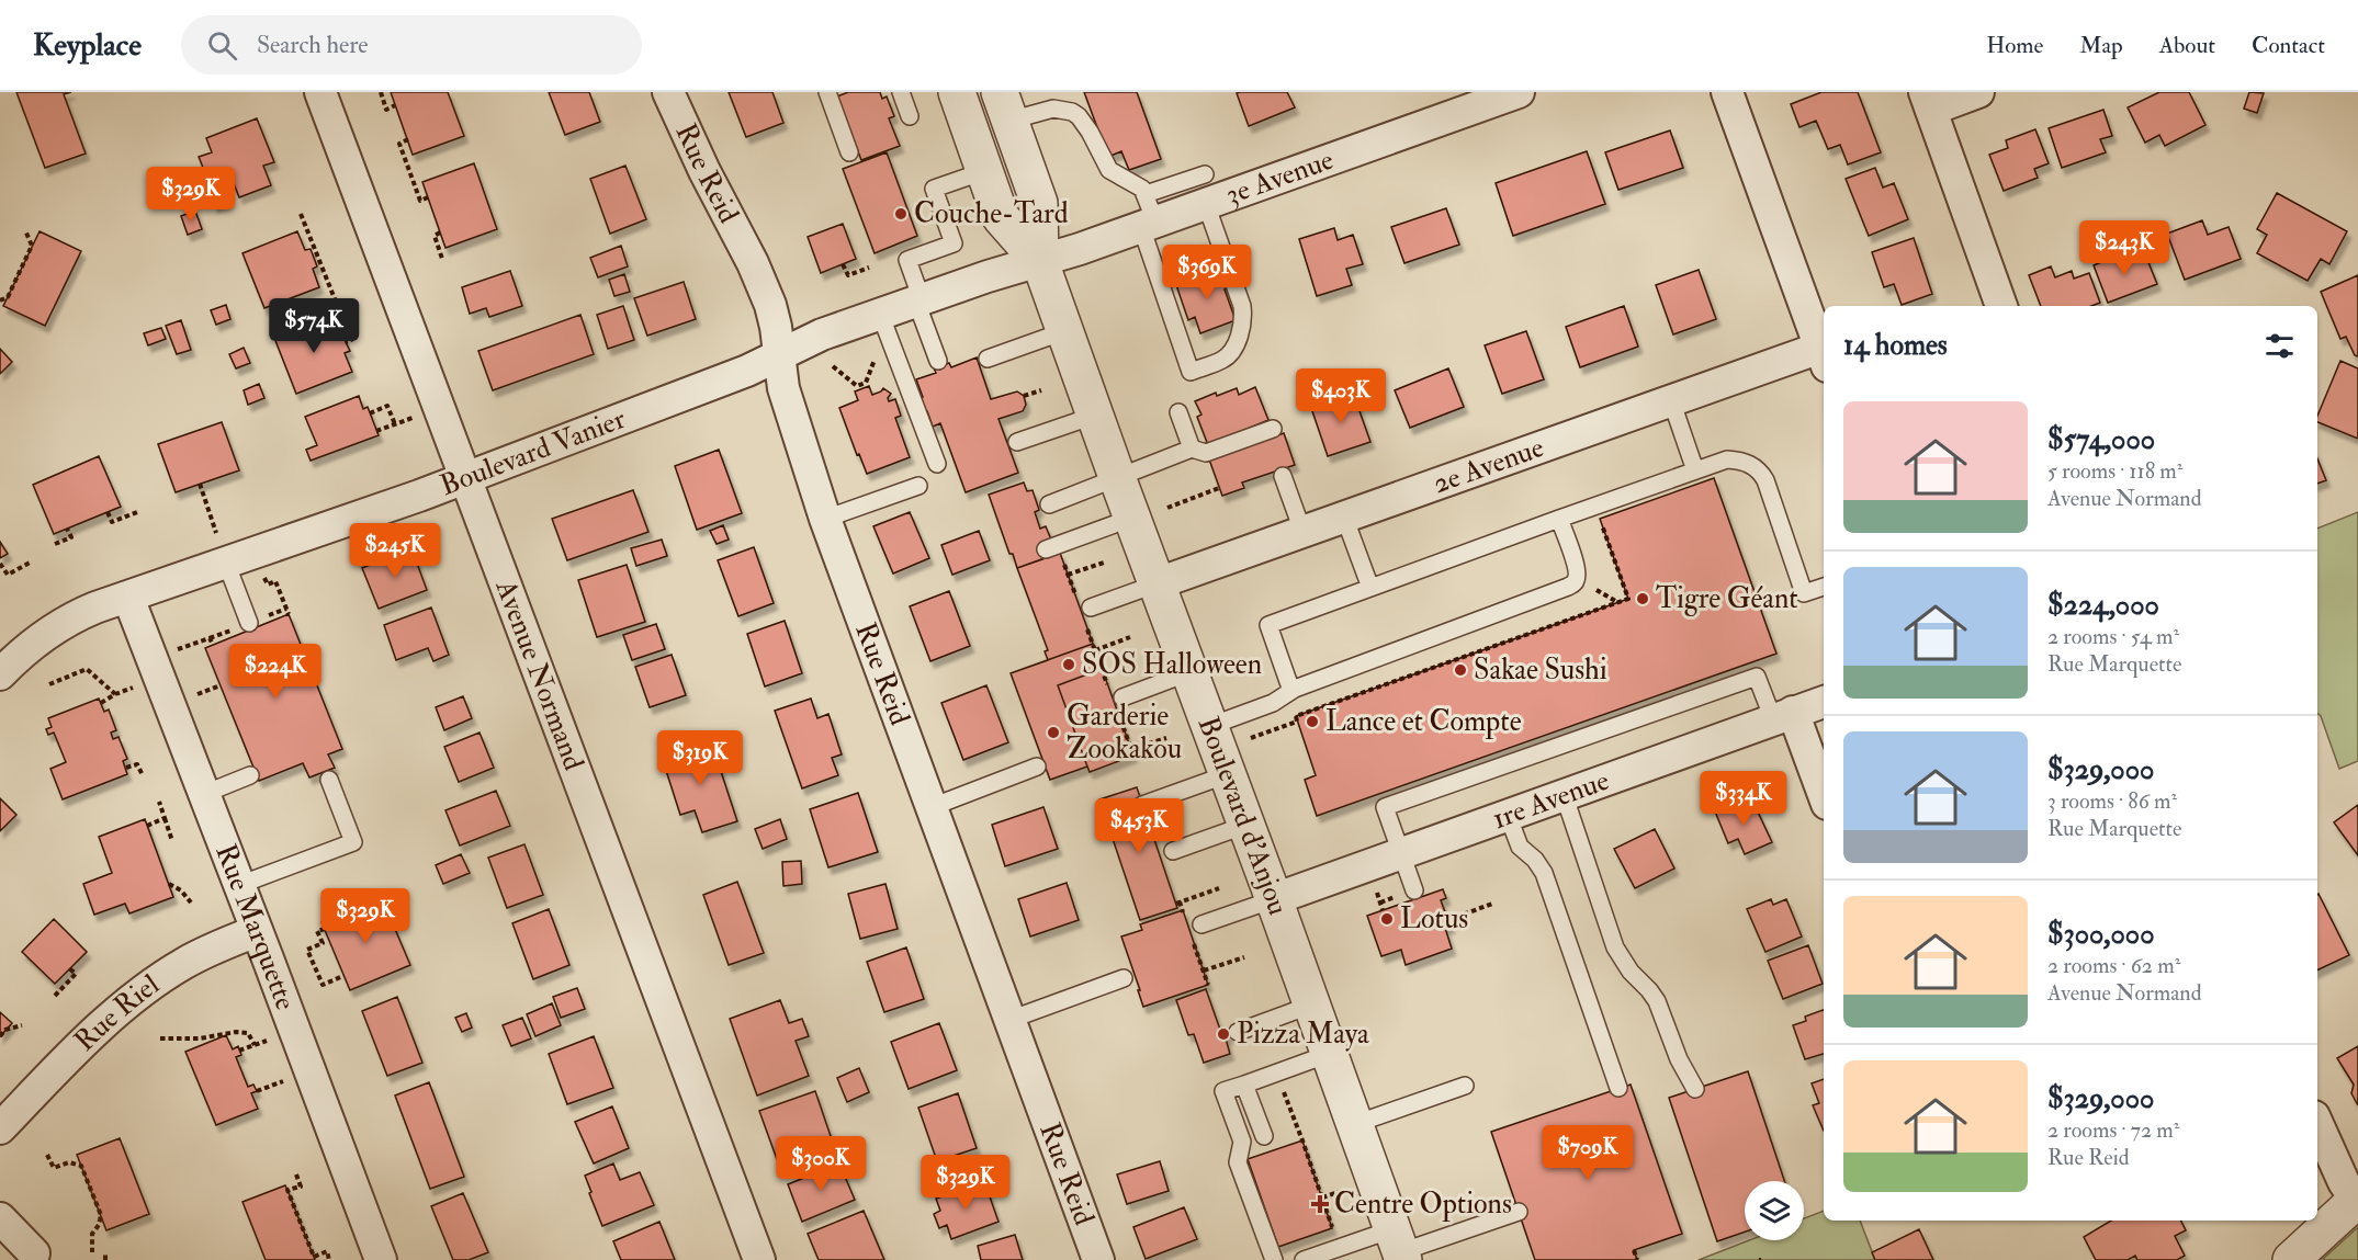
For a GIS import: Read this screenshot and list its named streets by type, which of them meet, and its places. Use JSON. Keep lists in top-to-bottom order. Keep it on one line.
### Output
{"streets":{"street":["Rue Reid","3e Avenue","Boulevard Vanier","2e Avenue","Avenue Normand","1re Avenue","Boulevard d'Anjou","Rue Marquette","Rue Riel"]},"crossings":[["Rue Reid","Boulevard Vanier"],["3e Avenue","Boulevard Vanier"],["3e Avenue","Boulevard d'Anjou"],["Boulevard Vanier","Avenue Normand"],["Boulevard Vanier","Boulevard d'Anjou"],["Boulevard Vanier","Rue Marquette"],["2e Avenue","Boulevard d'Anjou"],["1re Avenue","Boulevard d'Anjou"],["Rue Marquette","Rue Riel"]],"places":{"other":["Couche-Tard","Tigre Géant","SOS Halloween","Sakae Sushi","Lance et Compte","Garderie Zookakou","Lotus","Pizza Maya"],"health":["Centre Options"]},"page":{"header":"Keyplace","search":"Search here","nav":["Home","Map","About","Contact"],"price":["$329K","$243K","$369K","$574K","$403K","$245K","$224K","$319K","$334K","$453K","$329K","$709K","$300K","$329K"],"heading":"14 homes","list":[{"name":"$574,000","note":"5 rooms · 118 m² · Avenue Normand"},{"name":"$224,000","note":"2 rooms · 54 m² · Rue Marquette"},{"name":"$329,000","note":"3 rooms · 86 m² · Rue Marquette"},{"name":"$300,000","note":"2 rooms · 62 m² · Avenue Normand"},{"name":"$329,000","note":"2 rooms · 72 m² · Rue Reid"}]}}
